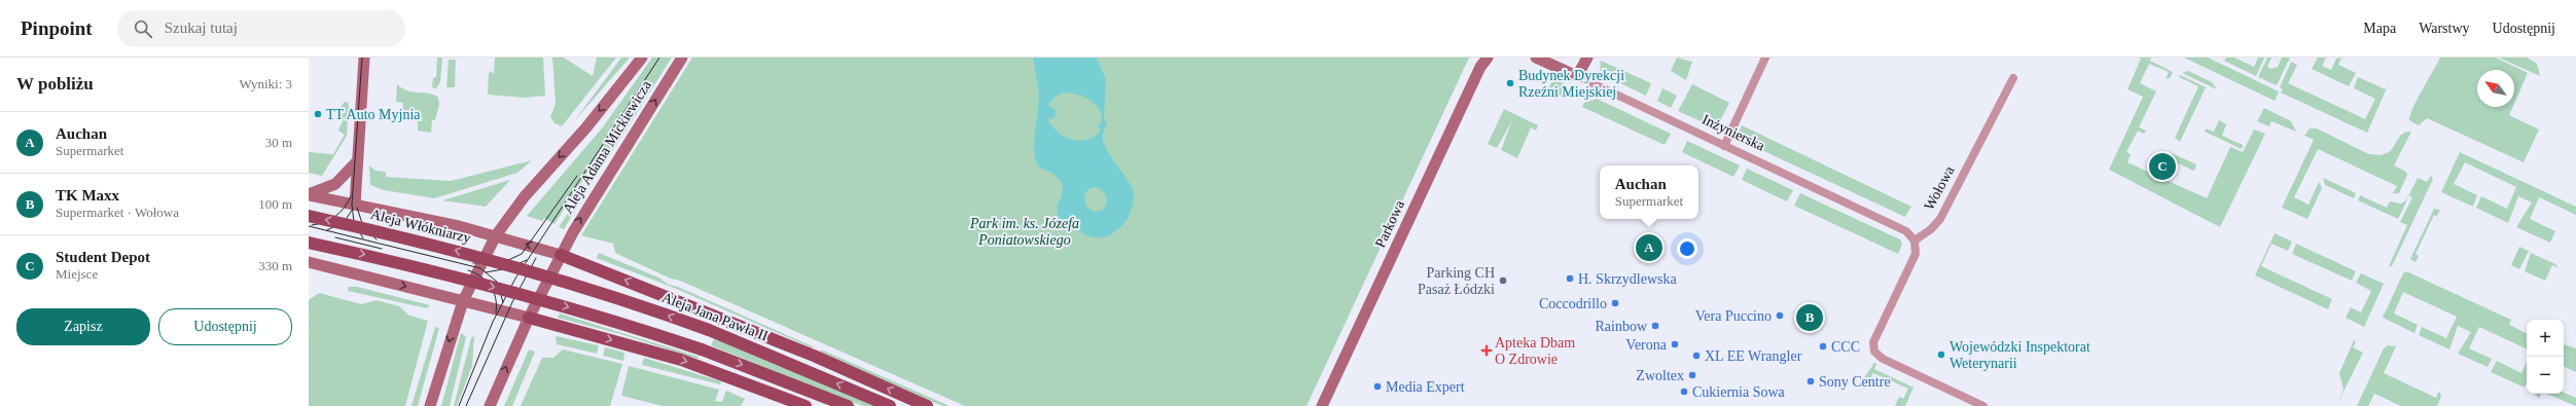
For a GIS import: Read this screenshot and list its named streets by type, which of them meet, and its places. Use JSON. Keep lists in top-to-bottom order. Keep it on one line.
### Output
{"streets":{"main road":["Inżynierska","Aleja Adama Mickiewicza","Parkowa","Aleja Włókniarzy","Aleja Jana Pawła II"],"street":["Wołowa"]},"crossings":[["Inżynierska","Wołowa"],["Aleja Adama Mickiewicza","Aleja Włókniarzy"],["Aleja Włókniarzy","Aleja Jana Pawła II"]],"parks":["Park im. ks. Józefa Poniatowskiego"],"places":{"other":["Budynek Dyrekcji Rzeźni Miejskiej","TT Auto Myjnia","H. Skrzydlewska","Parking CH Pasaż Łódzki","Coccodrillo","Vera Puccino","Rainbow","Verona","CCC","Wojewódzki Inspektorat Weterynarii","XL EE Wrangler","Zwoltex","Sony Centre","Media Expert","Cukiernia Sowa"],"health":["Apteka Dbam O Zdrowie"]},"north":"top left","page":{"header":"Pinpoint","search":"Szukaj tutaj","nav":["Mapa","Warstwy","Udostępnij"],"heading":["W pobliżu","Wyniki: 3"],"list":[{"mark":"A","name":"Auchan","note":"Supermarket","value":"30 m"},{"mark":"B","name":"TK Maxx","note":"Supermarket · Wołowa","value":"100 m"},{"mark":"C","name":"Student Depot","note":"Miejsce","value":"330 m"}],"pins":["C","A","B"],"popup":["Auchan","Supermarket"],"buttons":["Zapisz","Udostępnij"],"map_buttons":["+","−"]}}
